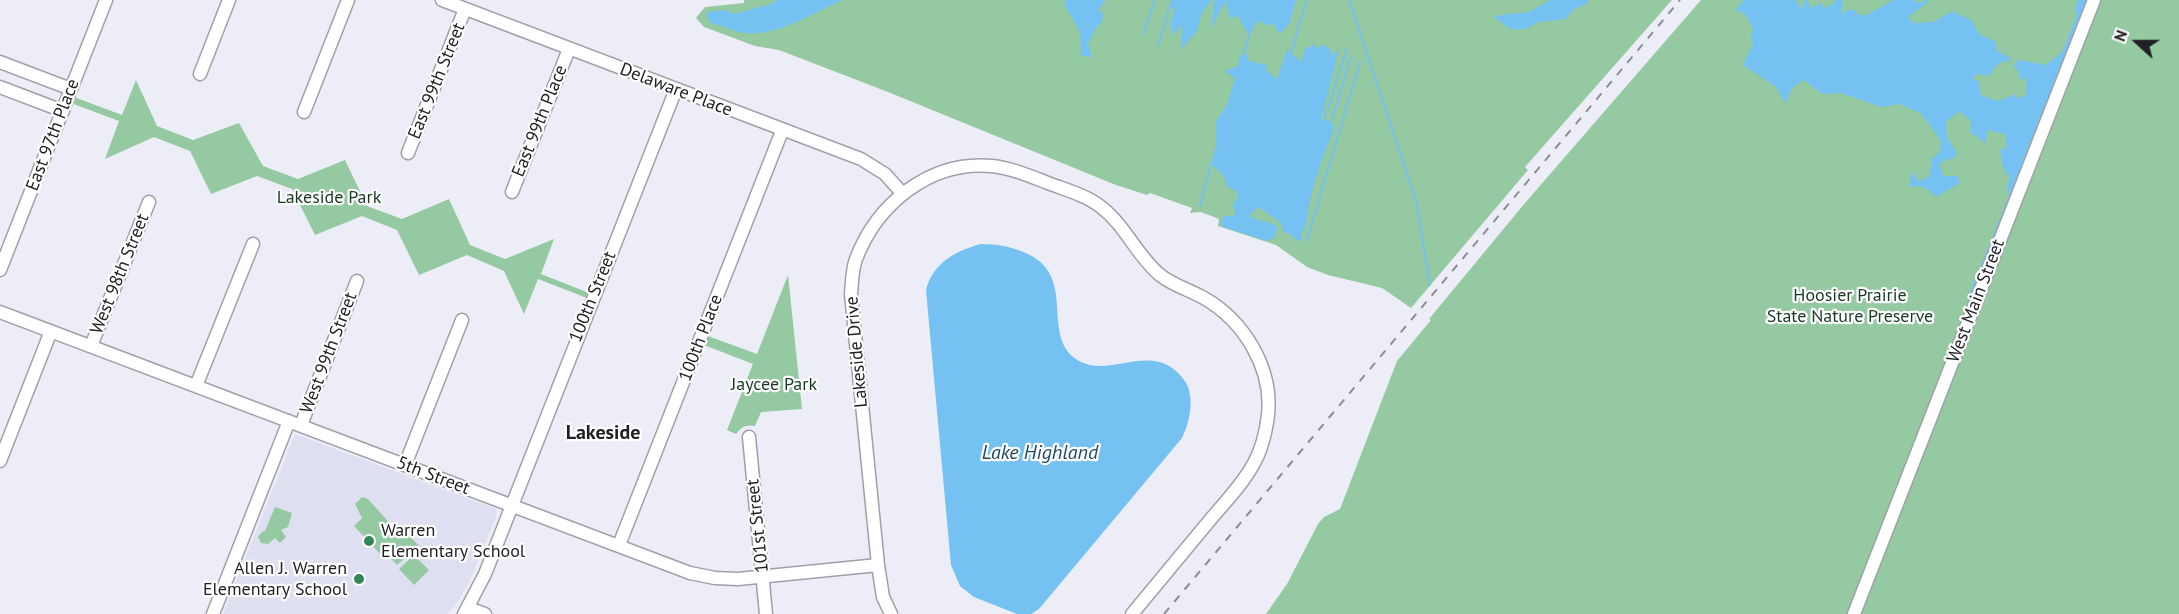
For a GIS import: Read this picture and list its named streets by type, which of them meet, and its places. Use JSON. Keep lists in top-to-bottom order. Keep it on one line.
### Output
{"streets":{"street":["East 99th Street","Delaware Place","East 99th Place","East 97th Place","West 98th Street","100th Street","West Main Street","100th Place","Lakeside Drive","West 99th Street","5th Street","101st Street"]},"crossings":[["East 99th Street","Delaware Place"],["Delaware Place","East 99th Place"],["Delaware Place","100th Street"],["Delaware Place","100th Place"],["Delaware Place","Lakeside Drive"],["West 98th Street","5th Street"],["100th Street","5th Street"],["100th Place","5th Street"],["Lakeside Drive","5th Street"],["West 99th Street","5th Street"],["5th Street","101st Street"]],"districts":["Lakeside"],"water":["Lake Highland"],"parks":["Lakeside Park","Hoosier Prairie State Nature Preserve","Jaycee Park"],"places":["Warren Elementary School","Allen J. Warren Elementary School"],"north":"left"}
